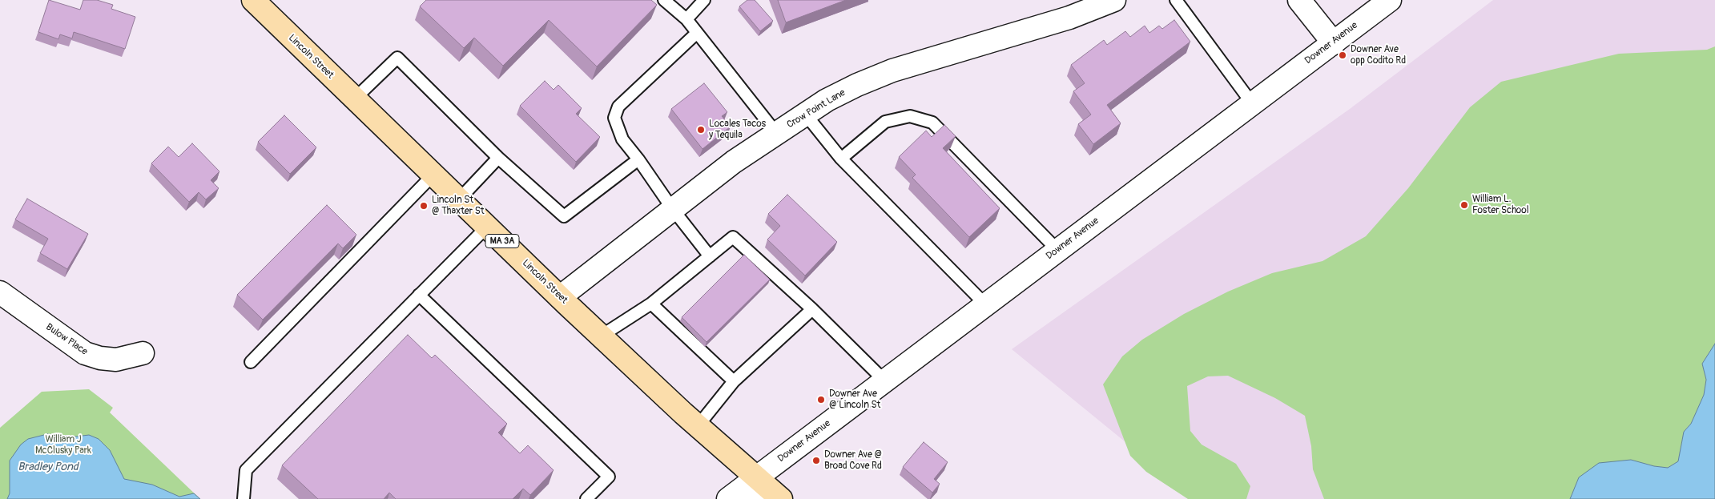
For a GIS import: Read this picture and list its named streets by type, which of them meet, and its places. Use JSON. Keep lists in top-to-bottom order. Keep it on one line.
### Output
{"streets":{"main road":["Lincoln Street","MA 3A"],"street":["Downer Avenue","Crow Point Lane","Bulow Place"]},"crossings":[["Downer Avenue","Lincoln Street"],["Downer Avenue","MA 3A"],["Lincoln Street","Crow Point Lane"],["Lincoln Street","MA 3A"]],"water":["Bradley Pond"],"parks":["William J McClusky Park"],"places":["Downer Ave opp Codito Rd","Locales Tacos y Tequila","William L. Foster School","Lincoln St @ Thaxter St","Downer Ave @ Lincoln St","Downer Ave @ Broad Cove Rd"]}
